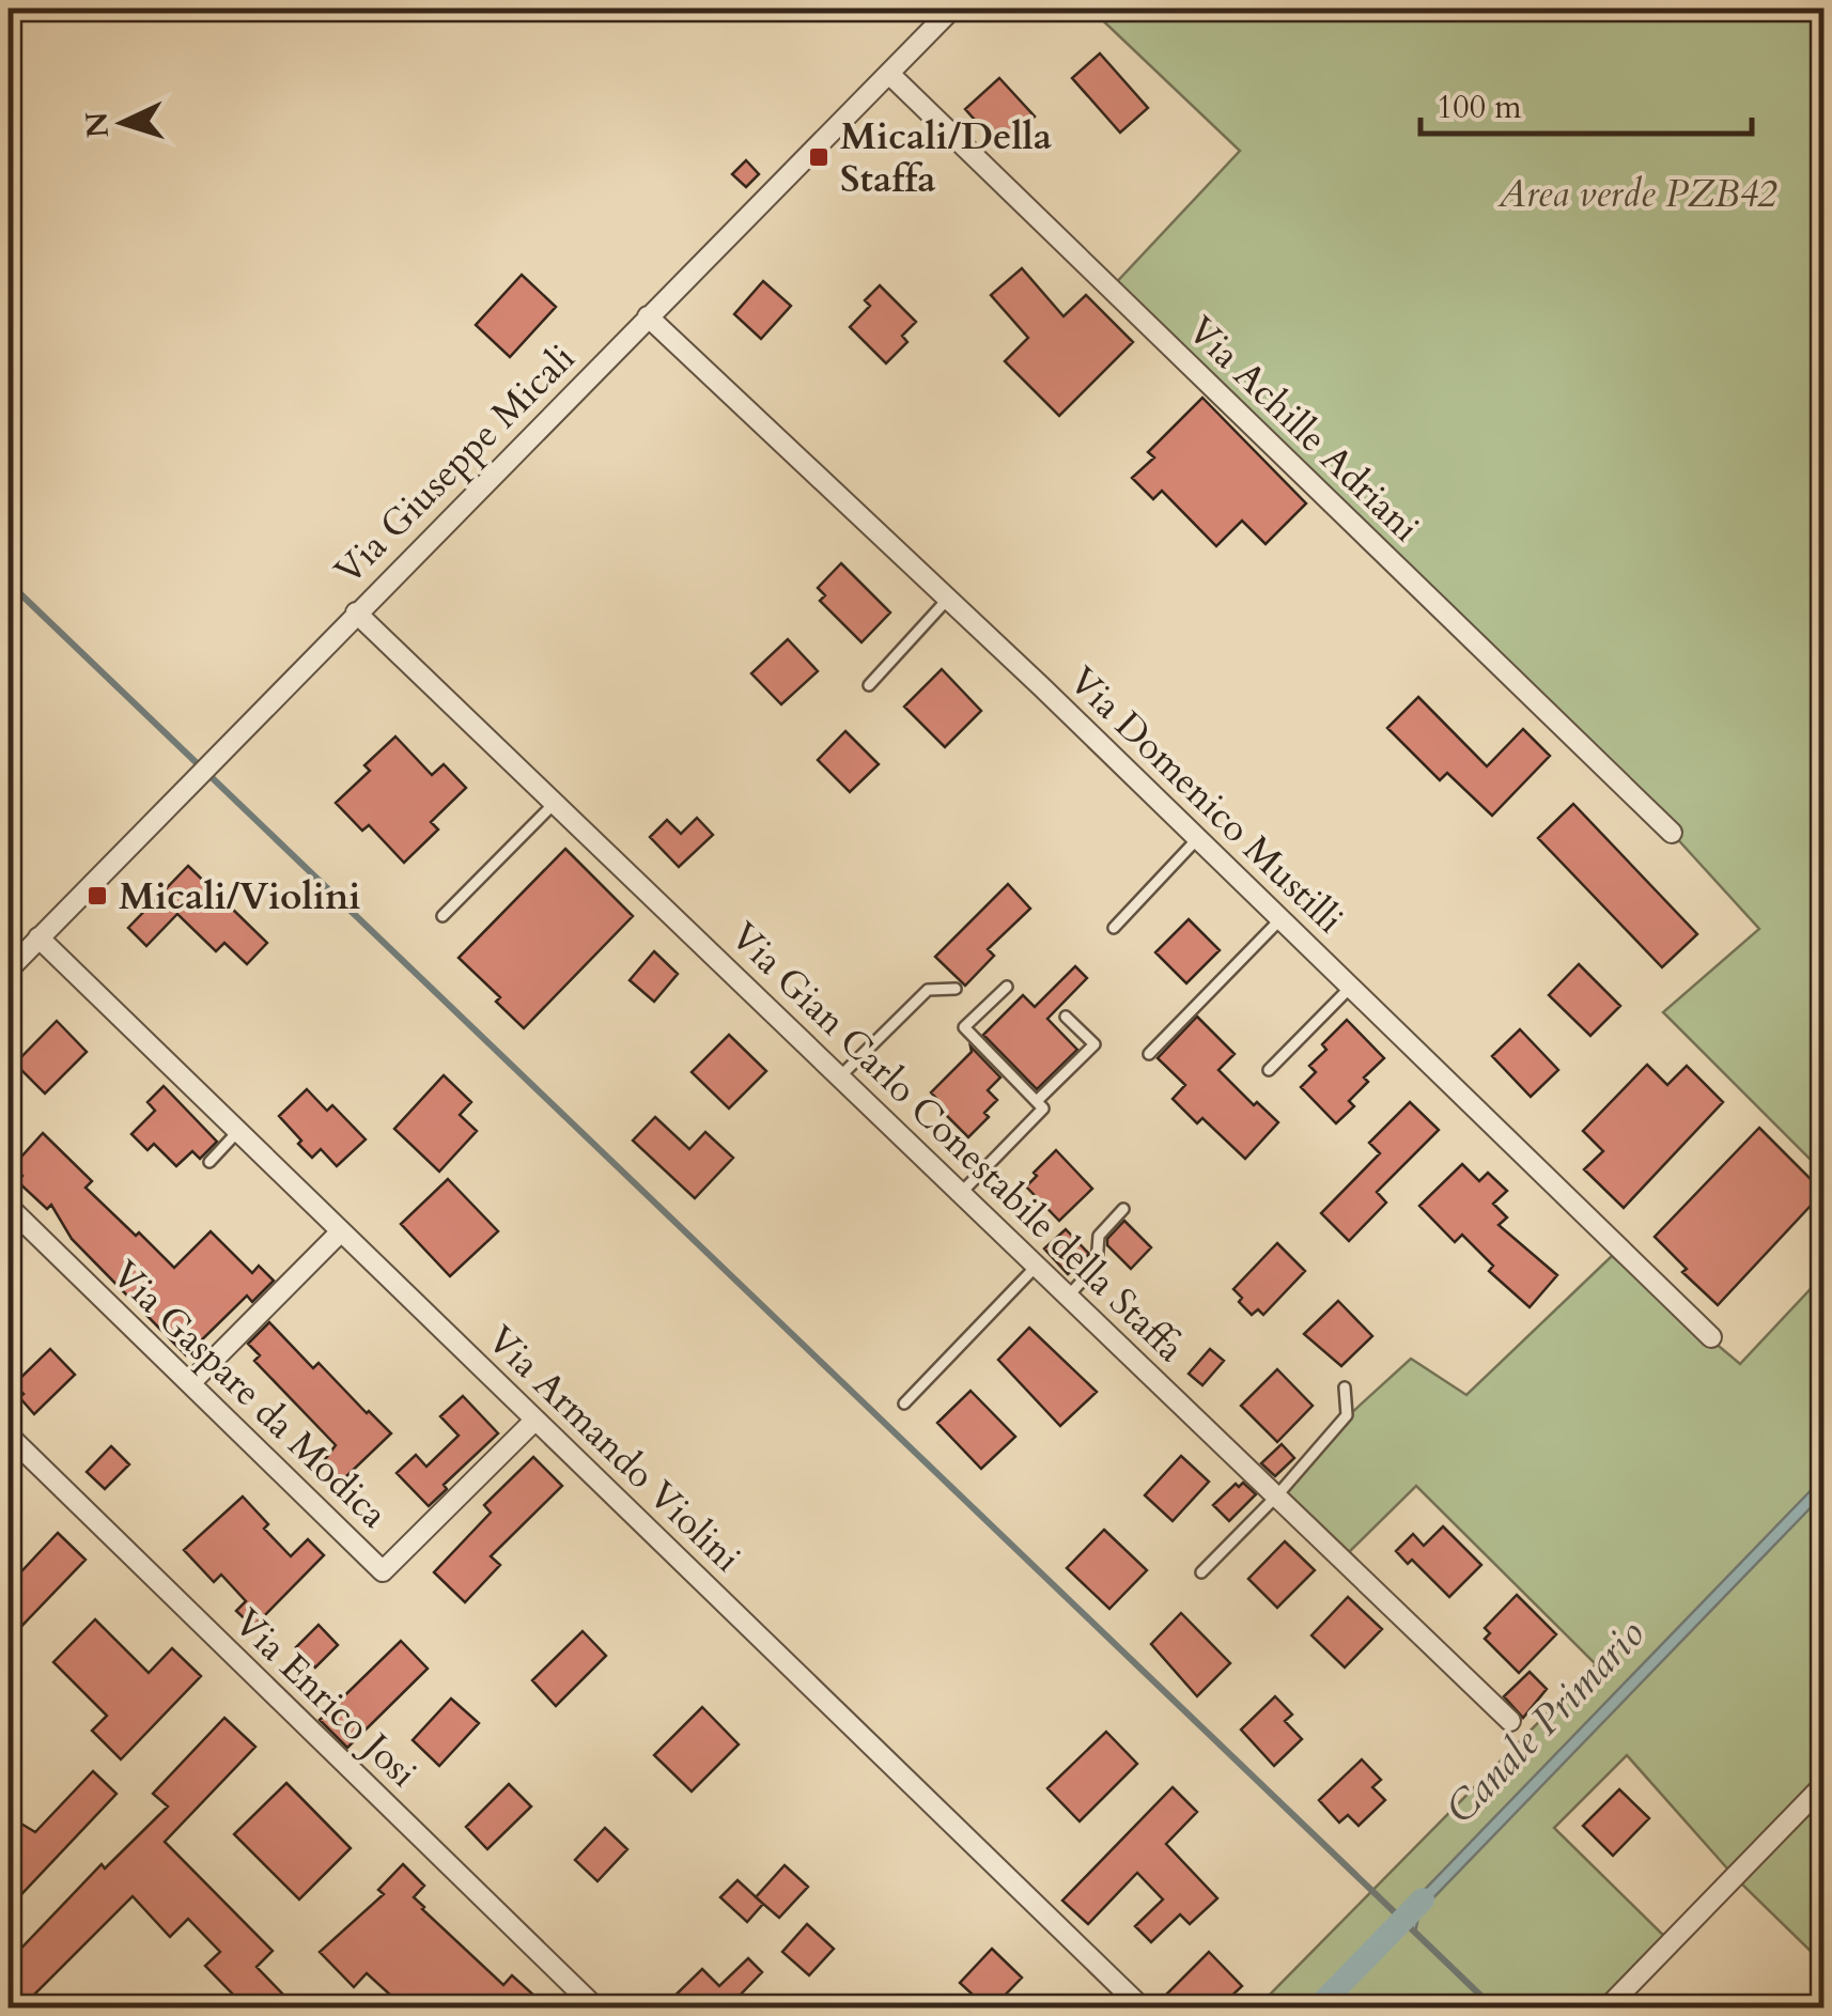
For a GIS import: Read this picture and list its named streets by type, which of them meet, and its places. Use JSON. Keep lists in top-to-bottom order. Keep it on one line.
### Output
{"streets":{"street":["Via Achille Adriani","Via Giuseppe Micali","Via Domenico Mustilli","Via Gian Carlo Conestabile della Staffa","Via Gaspare da Modica","Via Armando Violini","Via Enrico Josi"]},"crossings":[["Via Achille Adriani","Via Giuseppe Micali"],["Via Giuseppe Micali","Via Domenico Mustilli"],["Via Giuseppe Micali","Via Gian Carlo Conestabile della Staffa"],["Via Giuseppe Micali","Via Armando Violini"],["Via Gaspare da Modica","Via Armando Violini"]],"water":["Canale Primario"],"parks":["Area verde PZB42"],"places":{"transit":["Micali/Della Staffa","Micali/Violini"]},"scale_bar":"100 m","north":"left"}
